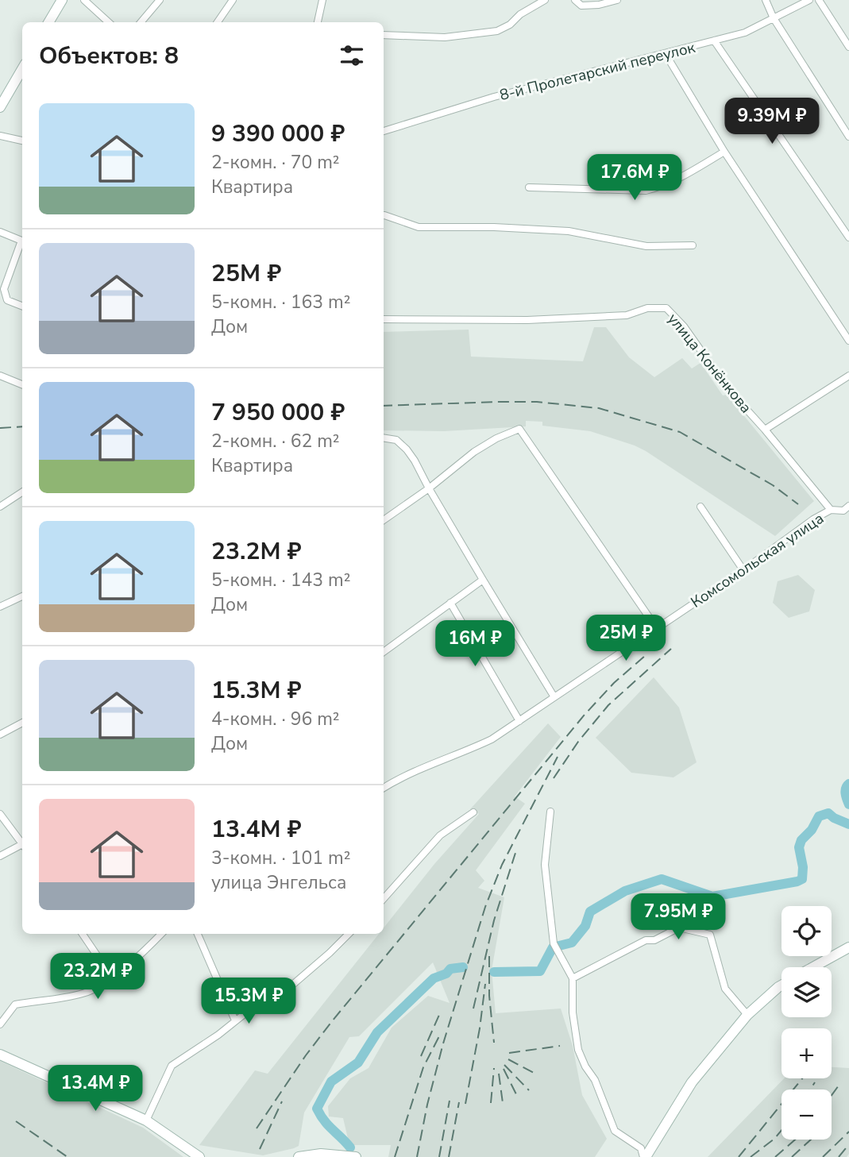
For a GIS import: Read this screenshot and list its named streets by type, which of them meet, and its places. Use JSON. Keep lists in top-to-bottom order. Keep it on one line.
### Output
{"streets":{"street":["8-й Пролетарский переулок","улица Конёнкова","Комсомольская улица"]},"crossings":[["улица Конёнкова","Комсомольская улица"]],"page":{"heading":"Объектов: 8","list":[{"name":"9 390 000 ₽","note":"2-комн. · 70 m² · Квартира"},{"name":"25M ₽","note":"5-комн. · 163 m² · Дом"},{"name":"7 950 000 ₽","note":"2-комн. · 62 m² · Квартира"},{"name":"23.2M ₽","note":"5-комн. · 143 m² · Дом"},{"name":"15.3M ₽","note":"4-комн. · 96 m² · Дом"},{"name":"13.4M ₽","note":"3-комн. · 101 m² · улица Энгельса"}],"price":["9.39M ₽","17.6M ₽","25M ₽","16M ₽","7.95M ₽","23.2M ₽","15.3M ₽","13.4M ₽"],"map_buttons":["+","−"]}}
